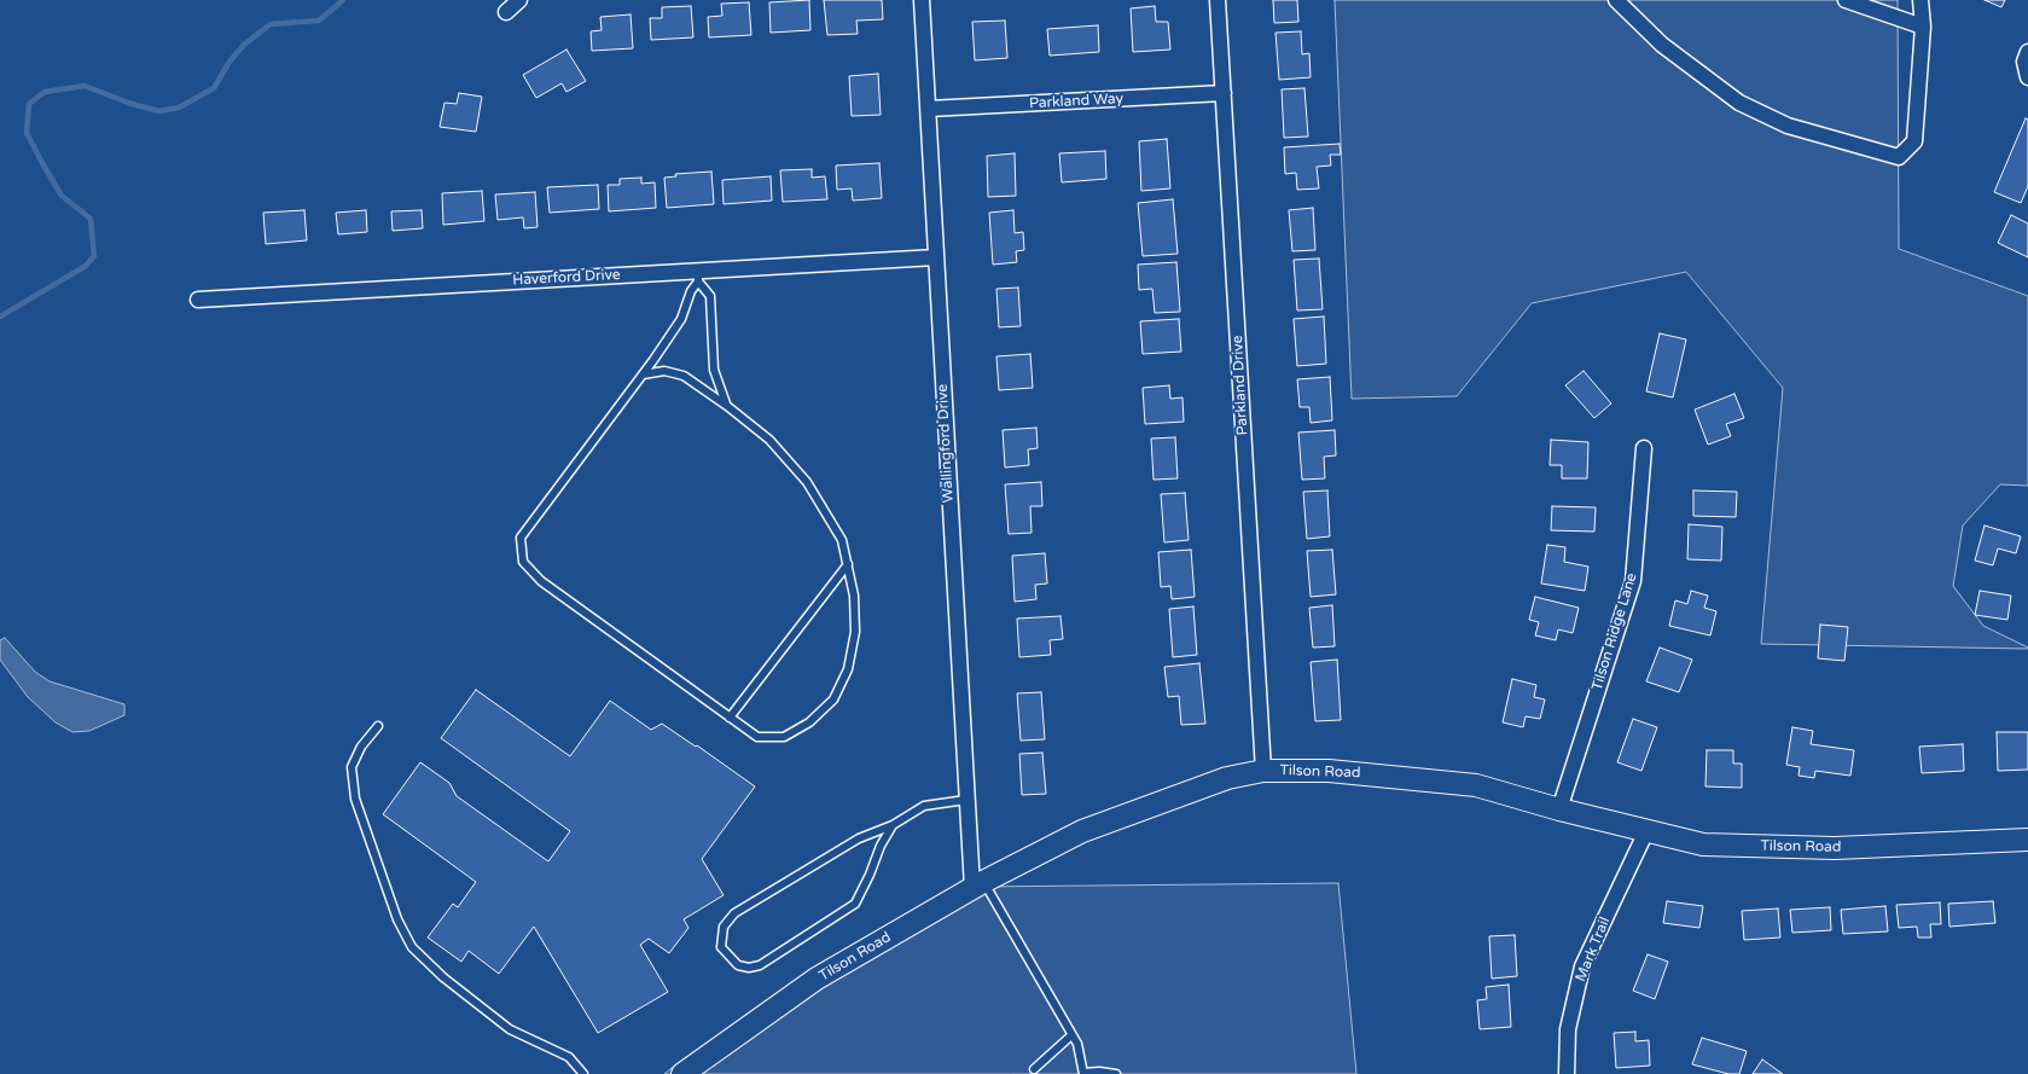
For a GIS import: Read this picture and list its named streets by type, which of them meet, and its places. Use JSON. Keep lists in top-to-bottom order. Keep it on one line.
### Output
{"streets":{"street":["Parkland Way","Haverford Drive","Parkland Drive","Wallingford Drive","Tilson Ridge Lane","Tilson Road","Mark Trail"]},"crossings":[["Parkland Way","Parkland Drive"],["Parkland Way","Wallingford Drive"],["Haverford Drive","Wallingford Drive"],["Parkland Drive","Tilson Road"],["Wallingford Drive","Tilson Road"],["Tilson Ridge Lane","Tilson Road"],["Tilson Road","Mark Trail"]]}
